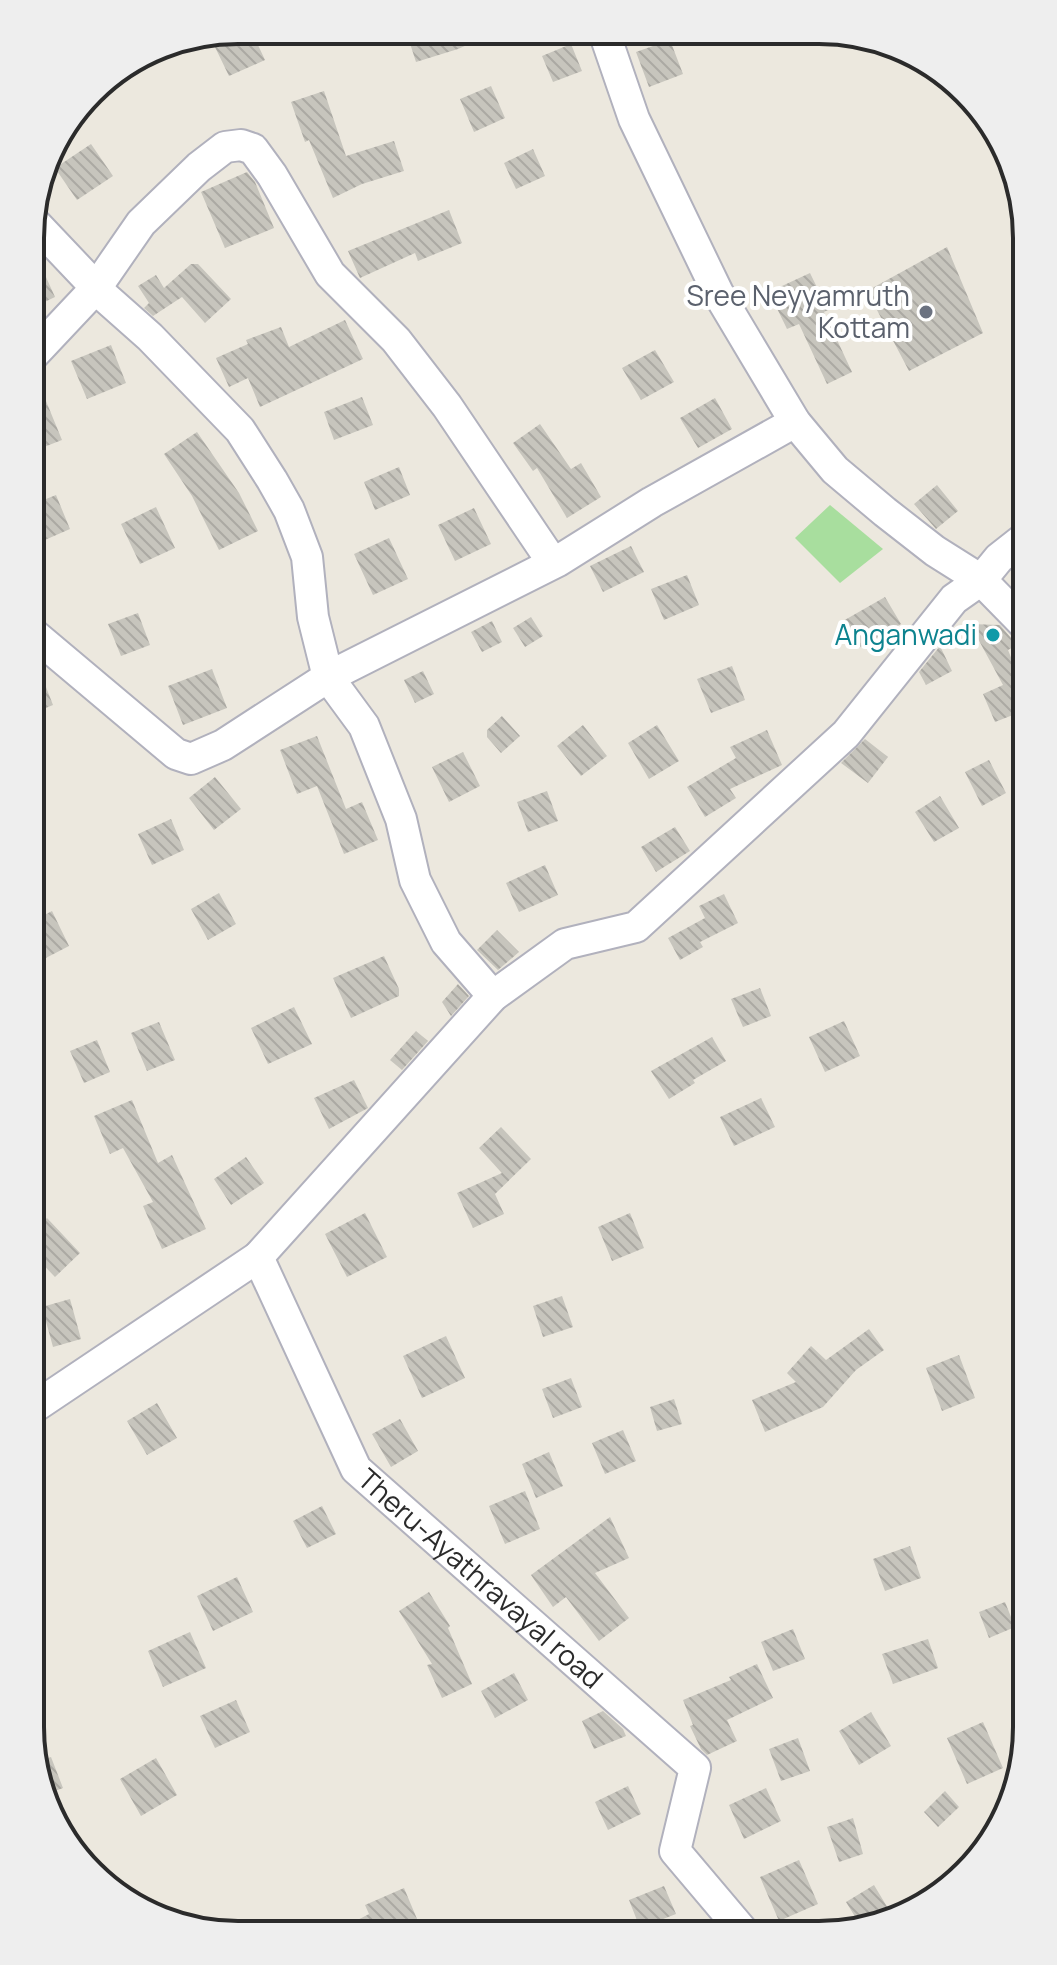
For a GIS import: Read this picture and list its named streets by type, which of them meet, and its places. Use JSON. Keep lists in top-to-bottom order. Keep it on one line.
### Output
{"streets":{"street":["Theru-Ayathravayal road"]},"places":["Sree Neyyamruth Kottam","Anganwadi"]}
